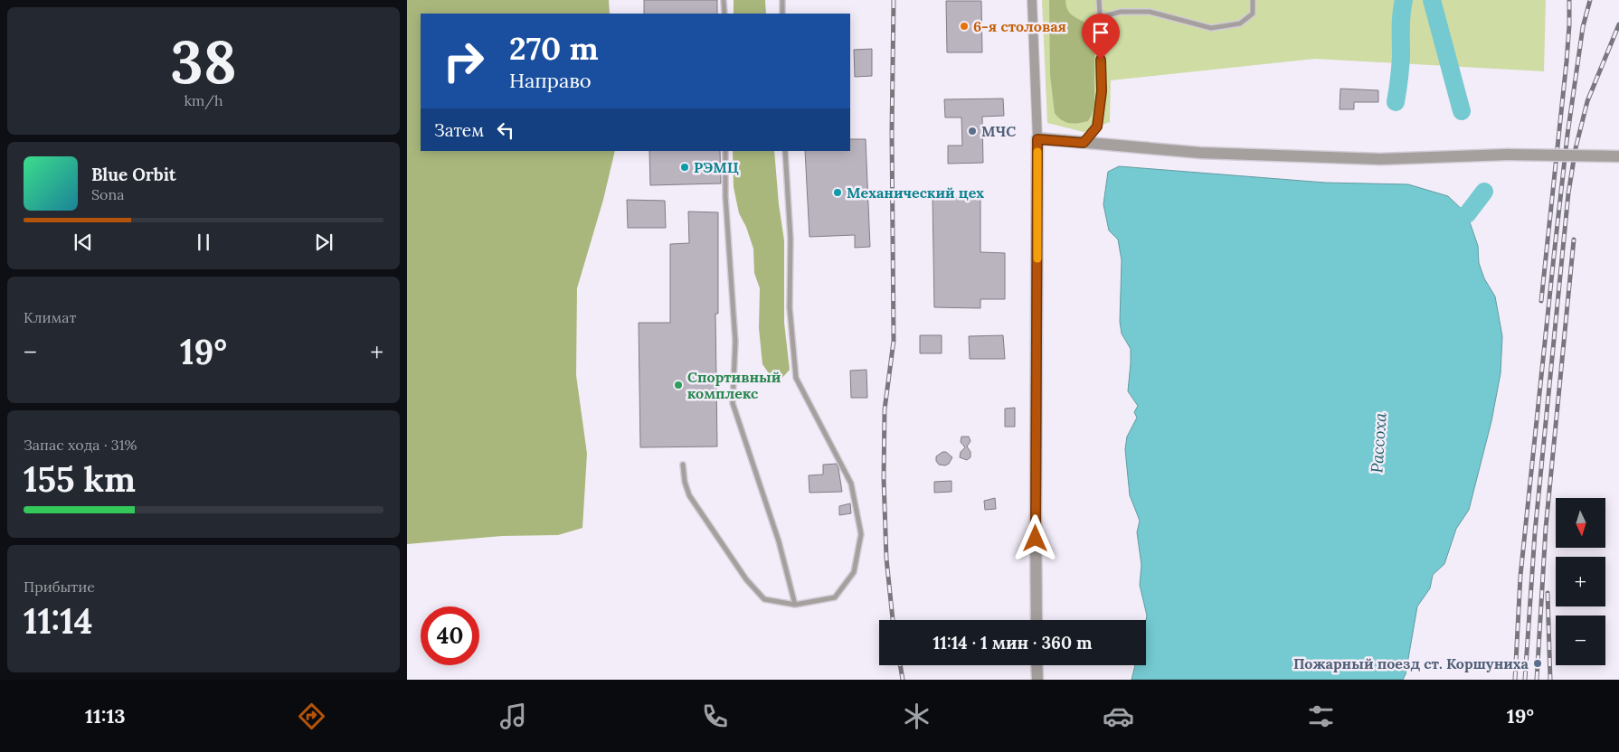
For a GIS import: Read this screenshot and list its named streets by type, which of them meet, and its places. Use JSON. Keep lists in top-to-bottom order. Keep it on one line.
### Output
{"water":["Рассоха"],"places":["6-я столовая","МЧС","РЭМЦ","Механический цех","Спортивный комплекс","Пожарный поезд ст. Коршуниха"],"north":"bottom","page":{"tile":[["38","km/h"],"Климат",["Запас хода · 31%","155 km"],["Прибытие","11:14"]],"turn":["270 m","Направо"],"then":"Затем","song":["Blue Orbit","Sona"],"heat":["−","19°","+"],"map_buttons":["+","−"],"limit":"40","trip":"11:14 · 1 мин · 360 m","tabs":["11:13","19°"]}}
